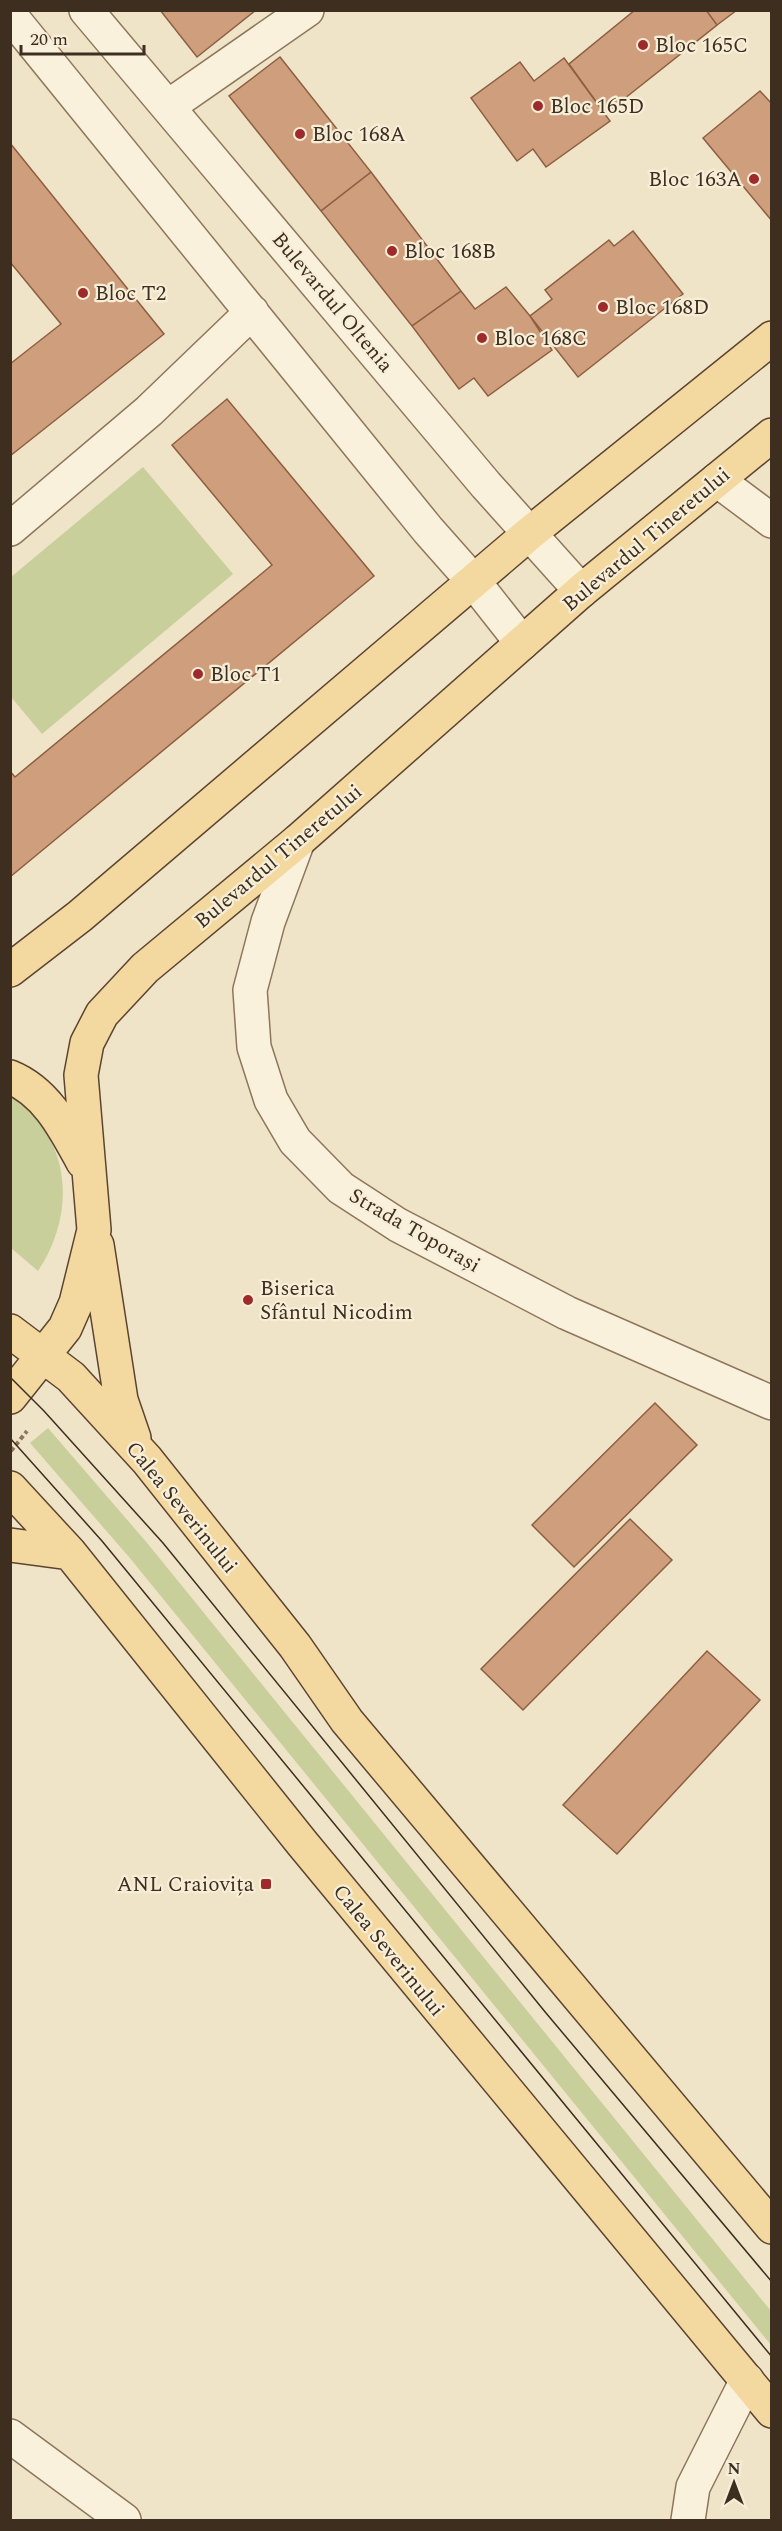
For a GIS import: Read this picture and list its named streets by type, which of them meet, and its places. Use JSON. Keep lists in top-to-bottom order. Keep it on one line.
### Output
{"streets":{"main road":["Bulevardul Tineretului","Calea Severinului"],"street":["Bulevardul Oltenia","Strada Toporași"]},"crossings":[["Bulevardul Oltenia","Bulevardul Tineretului"],["Bulevardul Tineretului","Strada Toporași"],["Bulevardul Tineretului","Calea Severinului"]],"places":{"other":["Bloc 165C","Bloc 165D","Bloc 168A","Bloc 163A","Bloc 168B","Bloc T2","Bloc 168D","Bloc 168C","Bloc T1","Biserica Sfântul Nicodim"],"transit":["ANL Craiovița"]},"scale_bar":"20 m","north":"top"}
